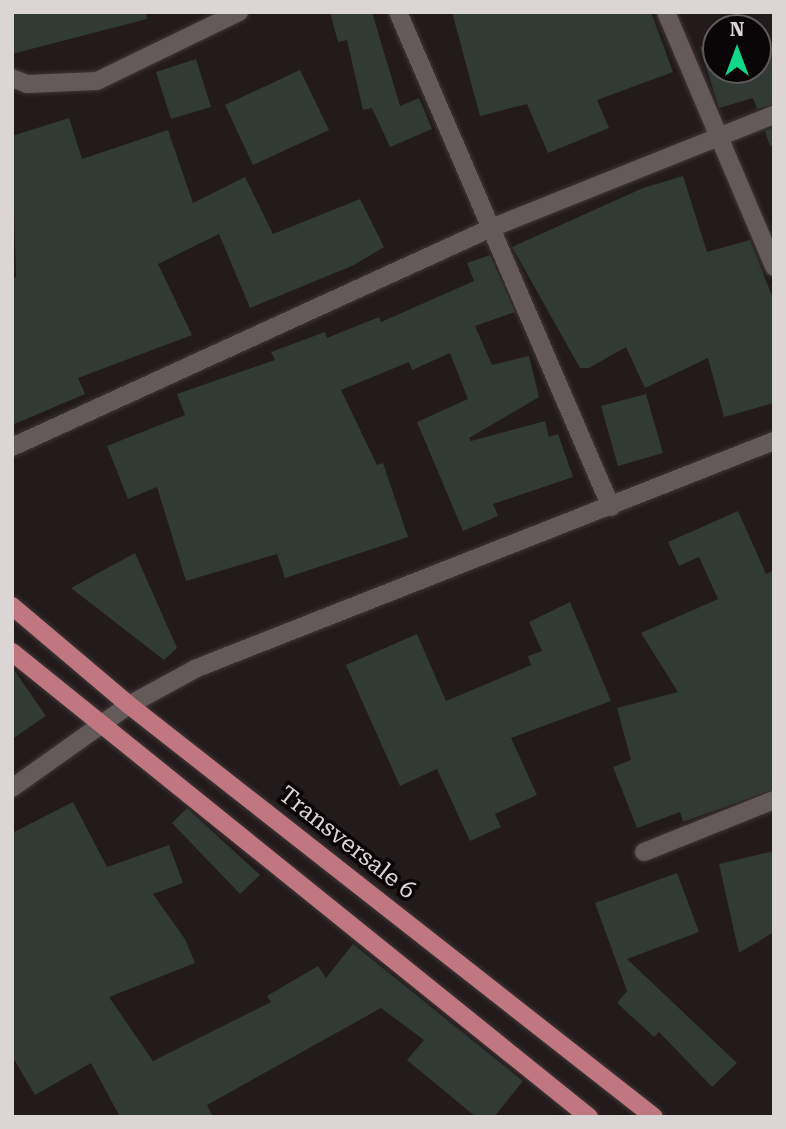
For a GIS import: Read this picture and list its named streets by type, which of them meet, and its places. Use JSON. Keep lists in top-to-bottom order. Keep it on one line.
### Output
{"streets":{"main road":["Transversale 6"]},"north":"top"}
